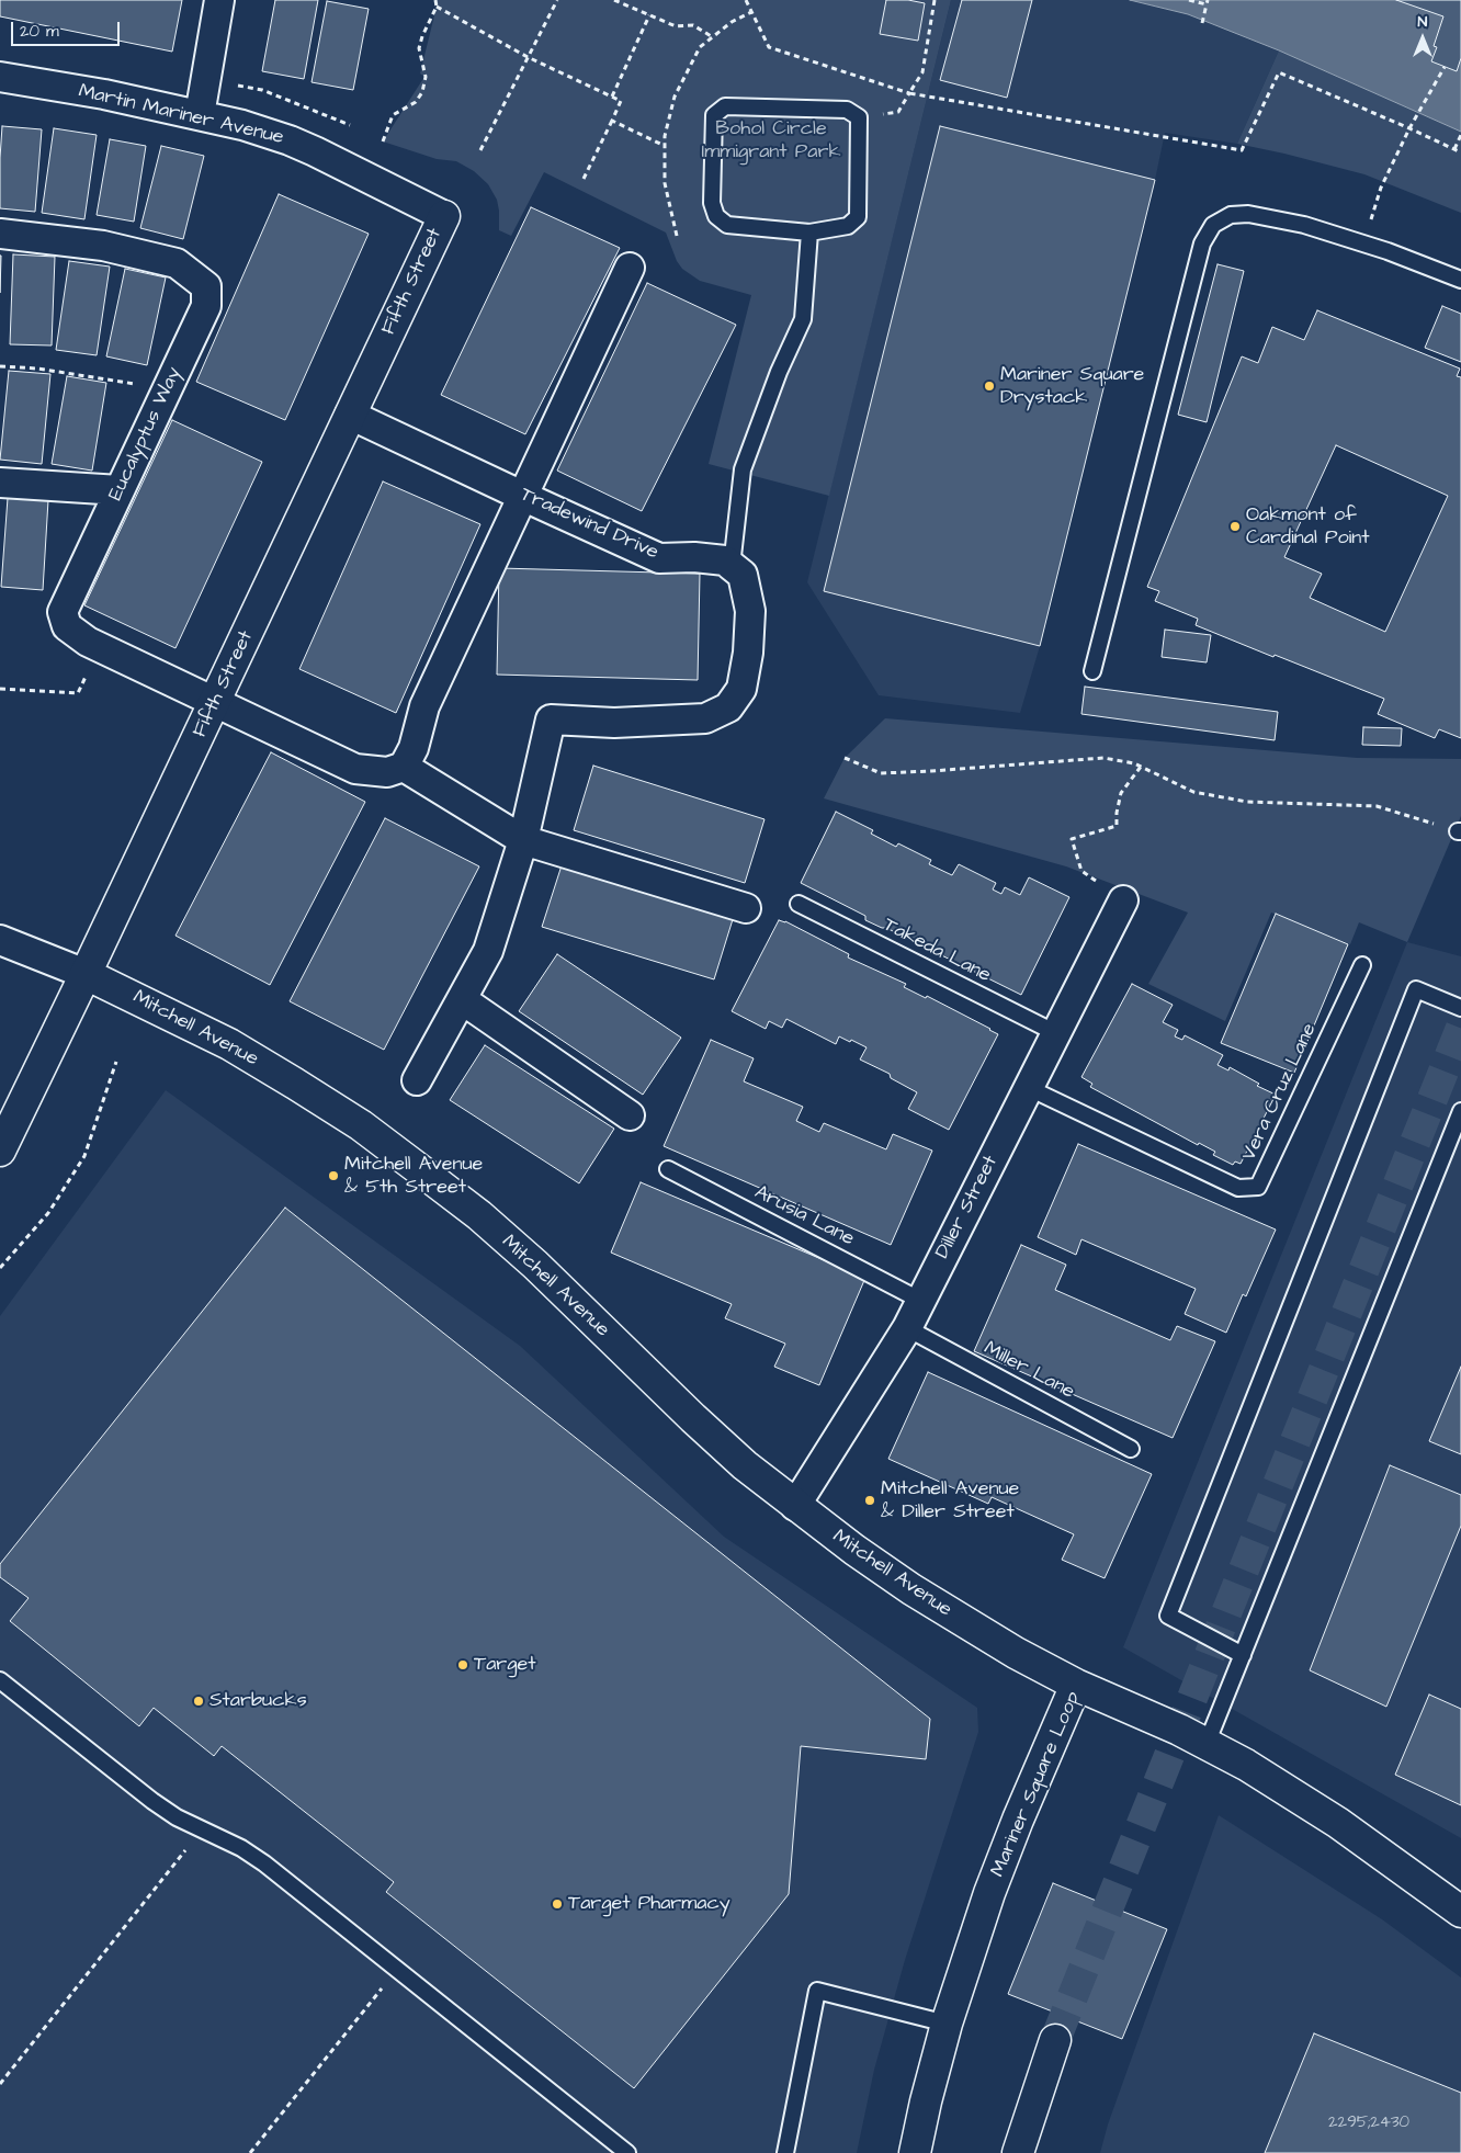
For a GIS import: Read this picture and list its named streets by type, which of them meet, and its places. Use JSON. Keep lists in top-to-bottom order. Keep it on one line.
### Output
{"streets":{"street":["Martin Mariner Avenue","Fifth Street","Eucalyptus Way","Tradewind Drive","Mitchell Avenue","Diller Street","Mariner Square Loop"],"lane":["Takeda Lane","Vera Cruz Lane","Arusia Lane","Miller Lane"]},"crossings":[["Martin Mariner Avenue","Fifth Street"],["Fifth Street","Eucalyptus Way"],["Fifth Street","Tradewind Drive"],["Fifth Street","Mitchell Avenue"],["Takeda Lane","Diller Street"],["Mitchell Avenue","Diller Street"],["Mitchell Avenue","Mariner Square Loop"],["Vera Cruz Lane","Diller Street"],["Diller Street","Arusia Lane"],["Diller Street","Miller Lane"]],"parks":["Bohol Circle Immigrant Park"],"places":["Mariner Square Drystack","Oakmont of Cardinal Point","Mitchell Avenue & 5th Street","Mitchell Avenue & Diller Street","Target","Starbucks","Target Pharmacy"],"house_numbers":["2295;2430"],"scale_bar":"20 m","north":"top"}
